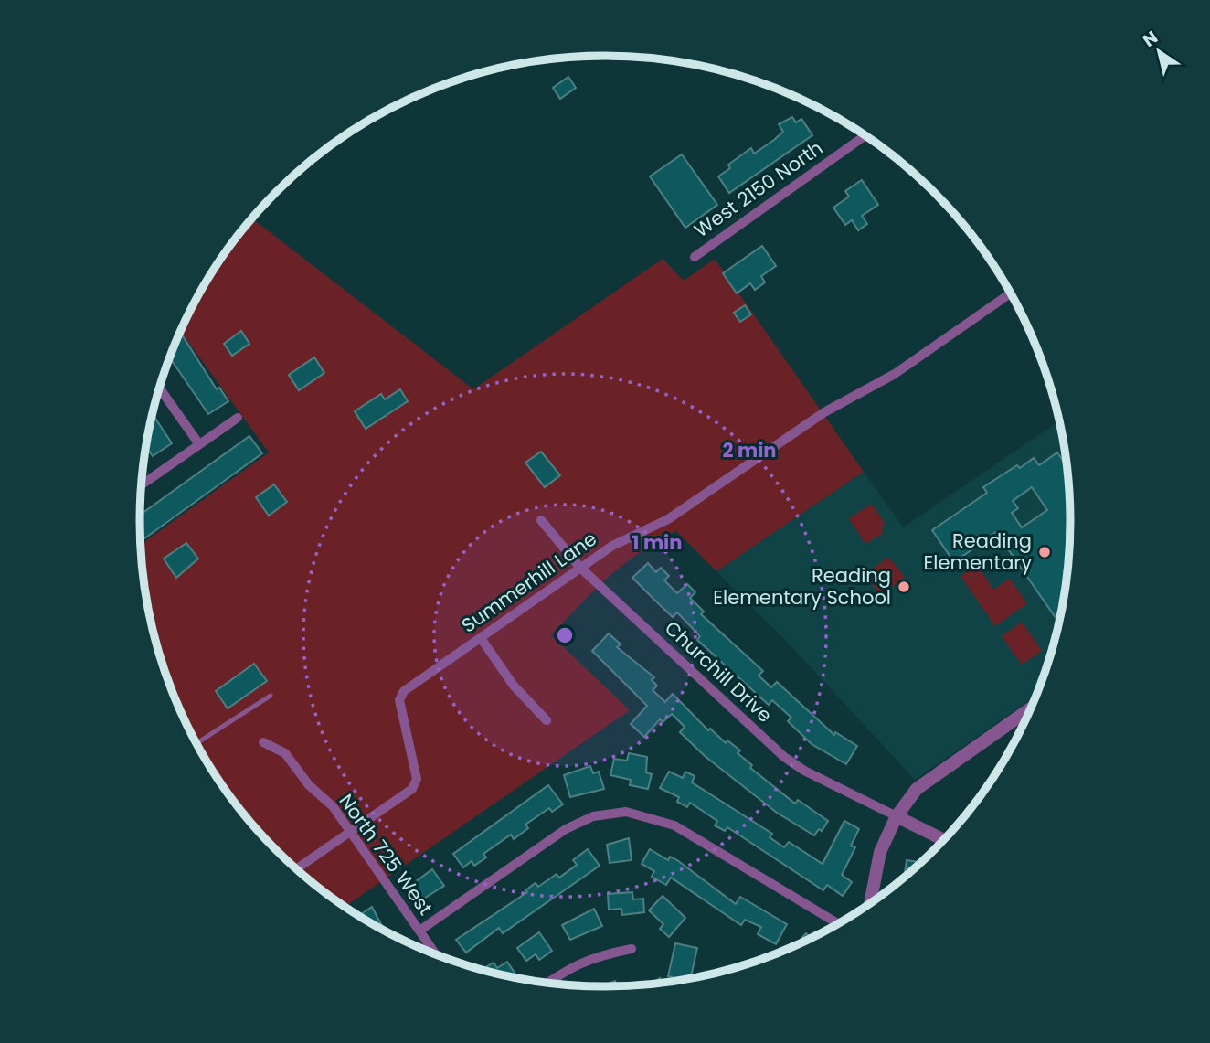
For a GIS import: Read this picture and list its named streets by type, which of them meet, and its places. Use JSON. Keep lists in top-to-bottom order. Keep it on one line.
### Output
{"streets":{"street":["West 2150 North","Summerhill Lane","Churchill Drive","North 725 West"]},"crossings":[["Summerhill Lane","Churchill Drive"],["Summerhill Lane","North 725 West"]],"places":["Reading Elementary","Reading Elementary School"],"north":"top left","rings":["2 min","1 min"]}
